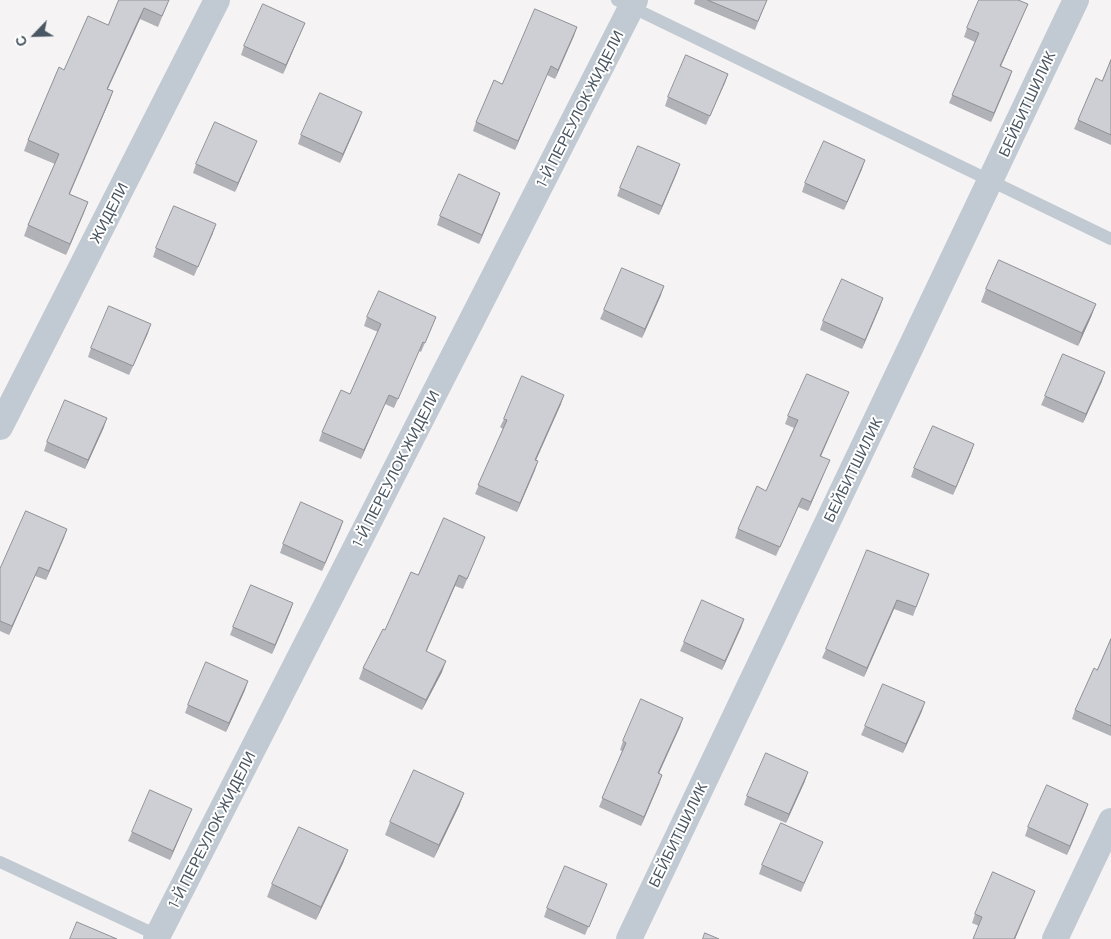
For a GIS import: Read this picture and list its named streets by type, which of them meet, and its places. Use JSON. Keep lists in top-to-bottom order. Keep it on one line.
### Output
{"streets":{"street":["БЕЙБИТШИЛИК","1-Й ПЕРЕУЛОК ЖИДЕЛИ","ЖИДЕЛИ"]},"north":"bottom left"}
